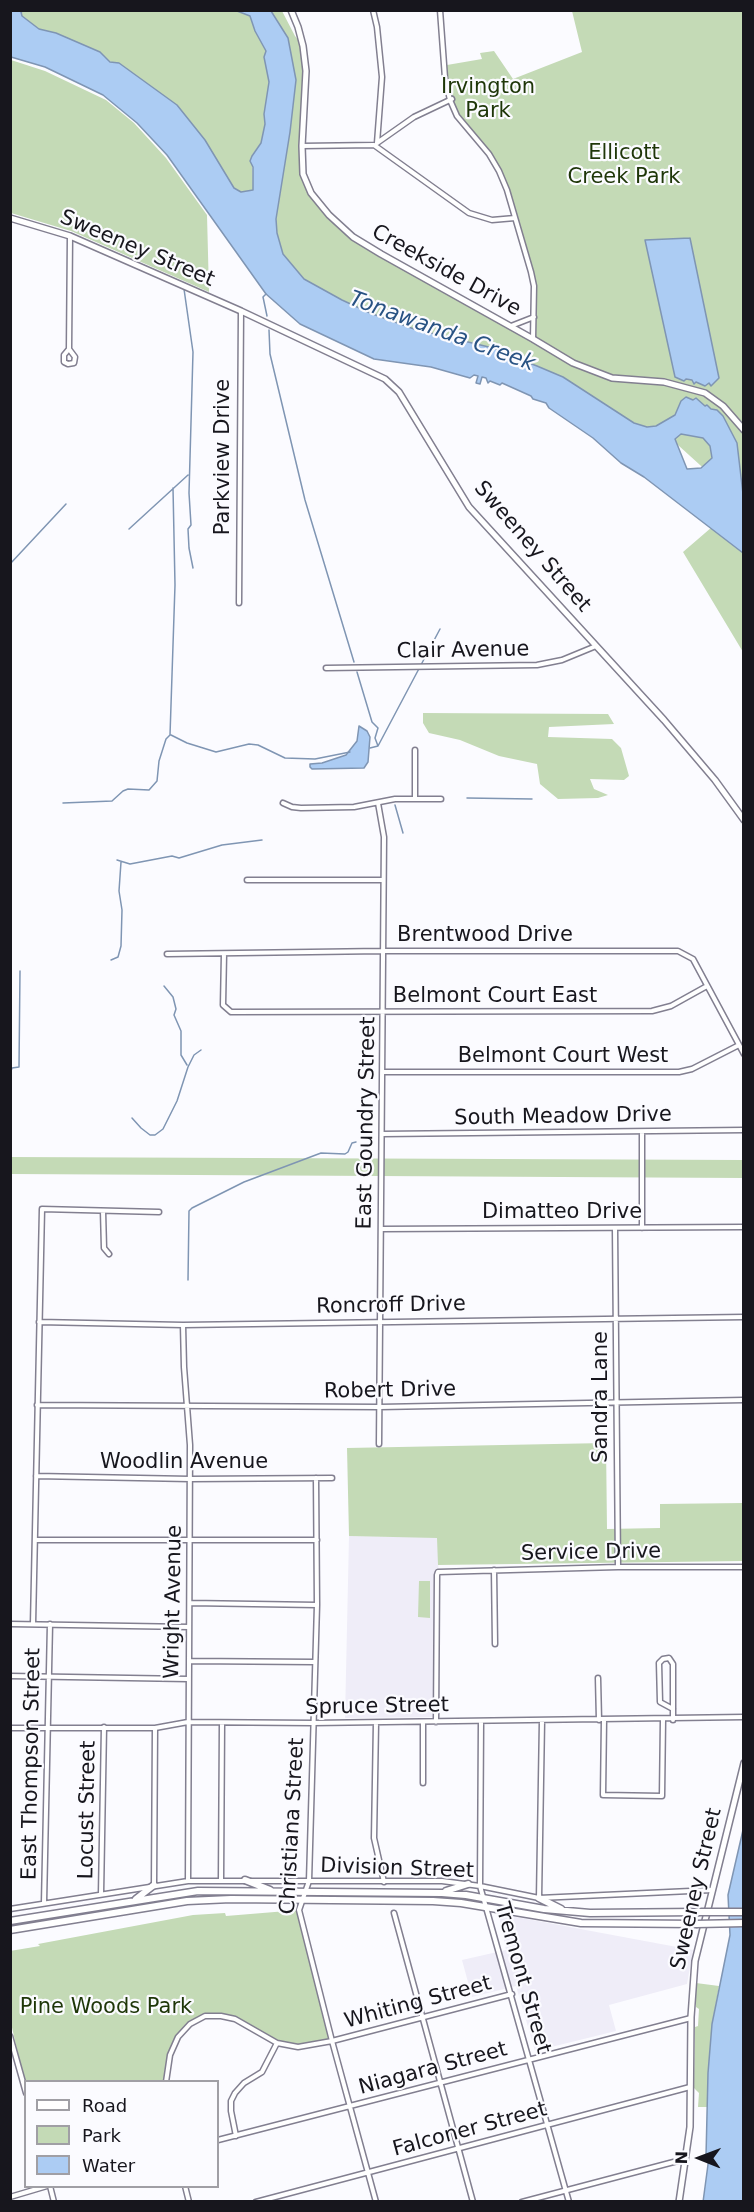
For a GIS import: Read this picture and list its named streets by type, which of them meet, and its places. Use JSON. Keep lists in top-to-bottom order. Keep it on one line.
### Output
{"streets":{"street":["Sweeney Street","Creekside Drive","Parkview Drive","Clair Avenue","Brentwood Drive","Belmont Court East","Belmont Court West","South Meadow Drive","East Goundry Street","Dimatteo Drive","Roncroff Drive","Robert Drive","Sandra Lane","Woodlin Avenue","Service Drive","Wright Avenue","Spruce Street","East Thompson Street","Locust Street","Christiana Street","Division Street","Tremont Street","Whiting Street","Niagara Street","Falconer Street"]},"crossings":[["Sweeney Street","Parkview Drive"],["Sweeney Street","Clair Avenue"],["Sweeney Street","Division Street"],["Sweeney Street","Niagara Street"],["Sweeney Street","Falconer Street"],["Brentwood Drive","Belmont Court East"],["Brentwood Drive","Belmont Court West"],["Brentwood Drive","East Goundry Street"],["Belmont Court East","East Goundry Street"],["Belmont Court West","East Goundry Street"],["South Meadow Drive","East Goundry Street"],["East Goundry Street","Dimatteo Drive"],["East Goundry Street","Roncroff Drive"],["East Goundry Street","Robert Drive"],["Dimatteo Drive","Sandra Lane"],["Roncroff Drive","Sandra Lane"],["Roncroff Drive","Wright Avenue"],["Robert Drive","Sandra Lane"],["Robert Drive","Wright Avenue"],["Sandra Lane","Service Drive"],["Woodlin Avenue","Wright Avenue"],["Woodlin Avenue","Christiana Street"],["Service Drive","Spruce Street"],["Wright Avenue","Spruce Street"],["Wright Avenue","Division Street"],["Spruce Street","East Thompson Street"],["Spruce Street","Locust Street"],["Spruce Street","Christiana Street"],["Spruce Street","Tremont Street"],["East Thompson Street","Division Street"],["Locust Street","Division Street"],["Christiana Street","Division Street"],["Christiana Street","Whiting Street"],["Christiana Street","Niagara Street"],["Christiana Street","Falconer Street"],["Division Street","Tremont Street"],["Tremont Street","Whiting Street"],["Tremont Street","Niagara Street"],["Tremont Street","Falconer Street"]],"water":["Tonawanda Creek"],"parks":["Irvington Park","Ellicott Creek Park","Pine Woods Park"],"legend":["Road","Park","Water"],"north":"left"}
